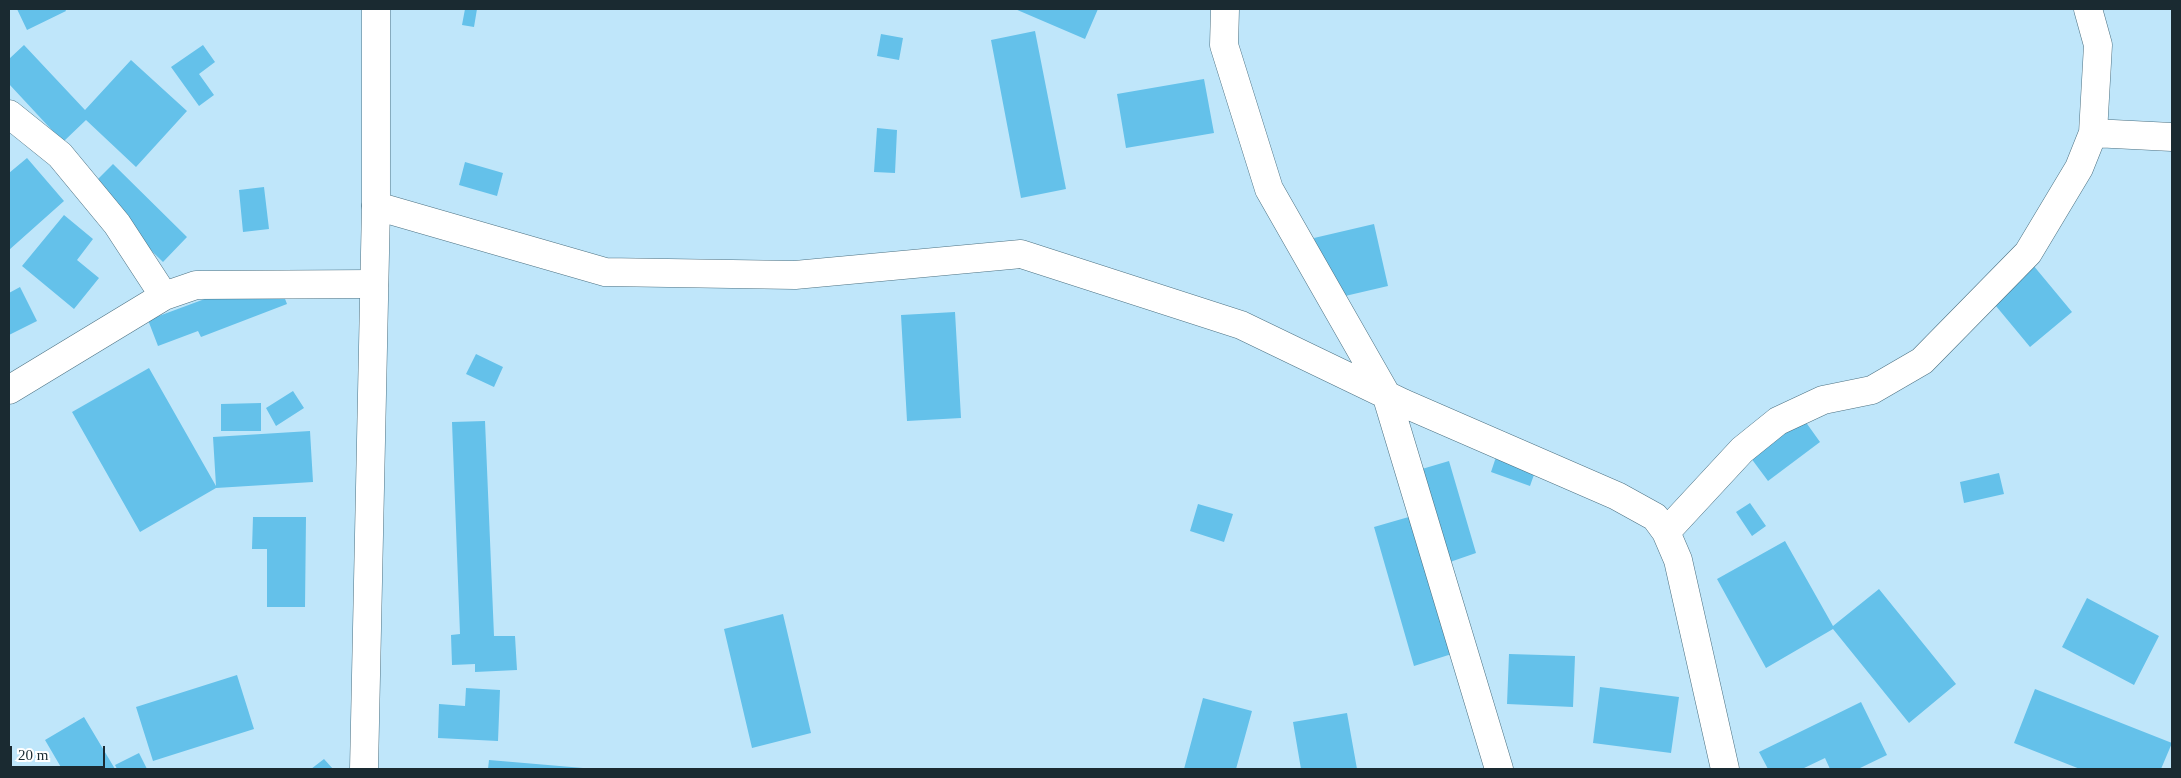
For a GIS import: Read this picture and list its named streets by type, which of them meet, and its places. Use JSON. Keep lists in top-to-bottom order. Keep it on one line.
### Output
{"scale_bar":"20 m"}
